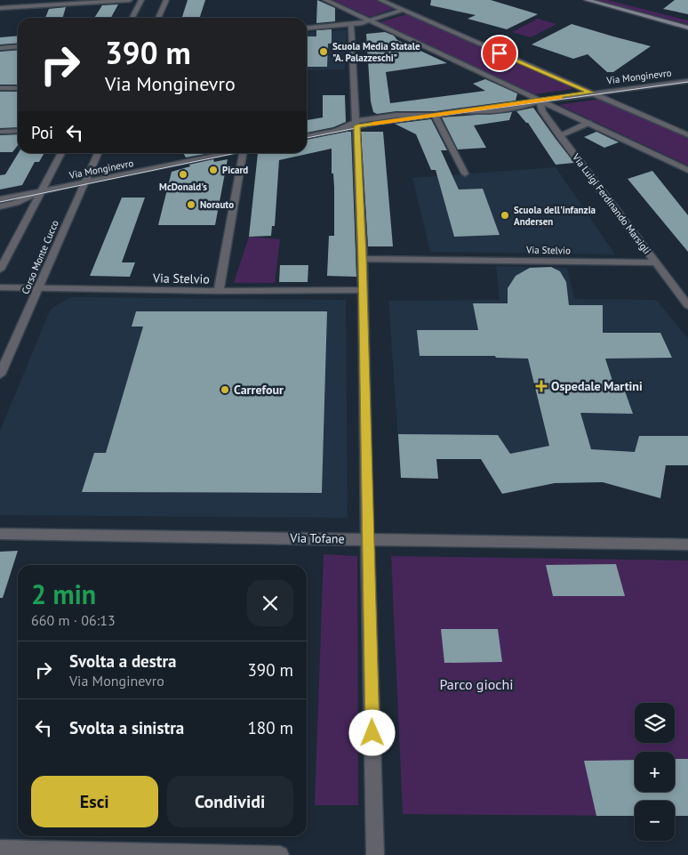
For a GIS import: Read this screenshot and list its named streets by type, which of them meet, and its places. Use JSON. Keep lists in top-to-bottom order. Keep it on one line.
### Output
{"streets":{"street":["Via Monginevro","Via Luigi Ferdinando Marsigli","Via Stelvio","Corso Monte Cucco","Via Tofane"]},"crossings":[["Via Monginevro","Via Luigi Ferdinando Marsigli"],["Via Monginevro","Via Stelvio"],["Via Monginevro","Corso Monte Cucco"],["Via Luigi Ferdinando Marsigli","Via Stelvio"],["Via Stelvio","Corso Monte Cucco"]],"parks":["Parco giochi"],"places":{"other":["Scuola Media Statale \"A. Palazzeschi\"","Picard","McDonald's","Norauto","Scuola dell'infanzia Andersen","Carrefour"],"health":["Ospedale Martini"]},"page":{"turn":["390 m","Via Monginevro"],"then":"Poi","heading":["2 min","660 m · 06:13"],"list":[{"name":"Svolta a destra","note":"Via Monginevro","value":"390 m"},{"name":"Svolta a sinistra","value":"180 m"}],"map_buttons":["+","−"],"buttons":["Esci","Condividi"]}}
